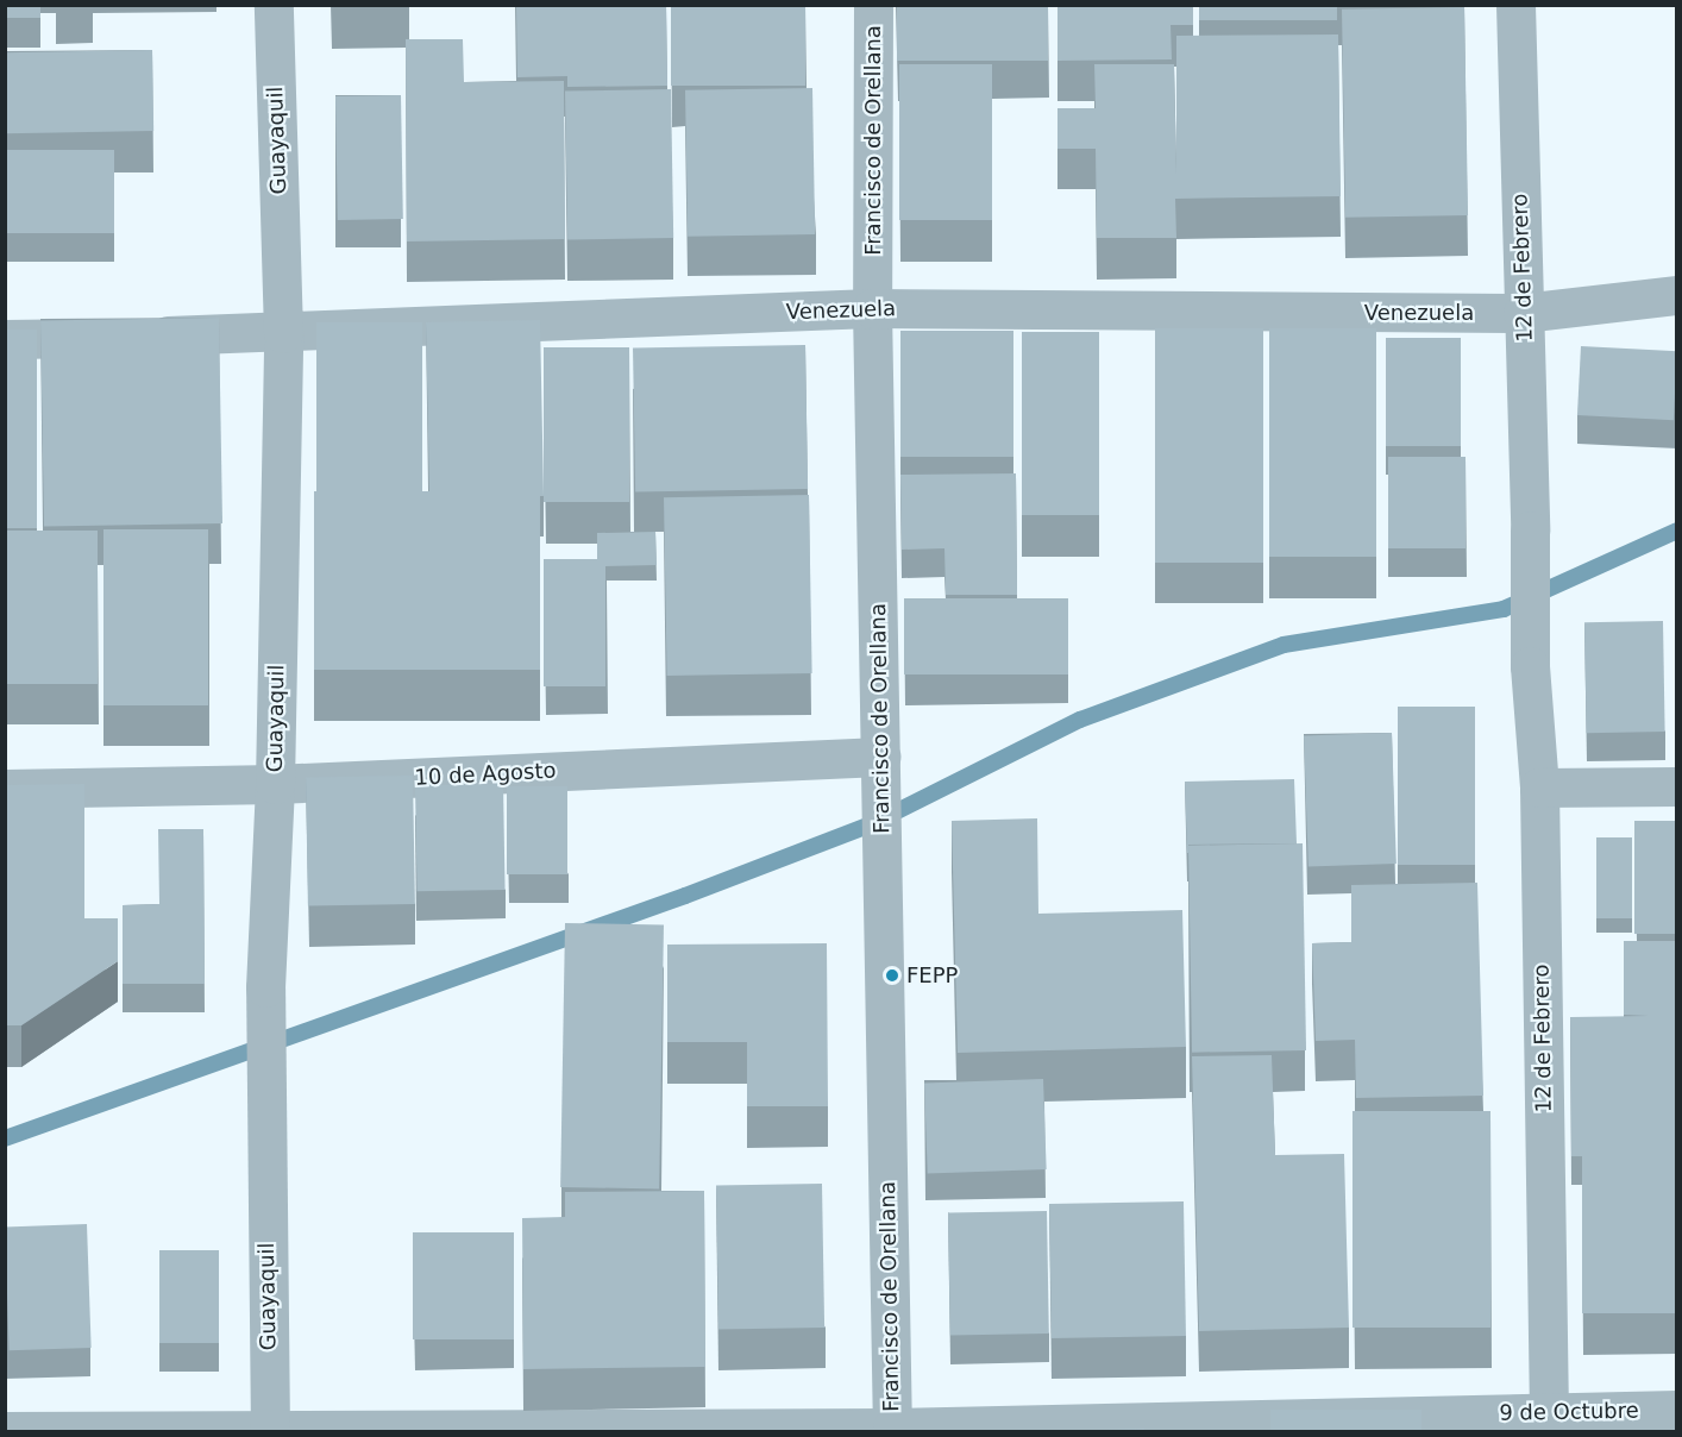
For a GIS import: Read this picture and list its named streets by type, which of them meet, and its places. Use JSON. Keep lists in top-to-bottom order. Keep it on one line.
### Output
{"streets":{"street":["Guayaquil","Francisco de Orellana","12 de Febrero","Venezuela","10 de Agosto","9 de Octubre"]},"crossings":[["Guayaquil","Venezuela"],["Guayaquil","10 de Agosto"],["Guayaquil","9 de Octubre"],["Francisco de Orellana","Venezuela"],["Francisco de Orellana","10 de Agosto"],["Francisco de Orellana","9 de Octubre"],["12 de Febrero","Venezuela"],["12 de Febrero","9 de Octubre"]],"places":["FEPP"]}
